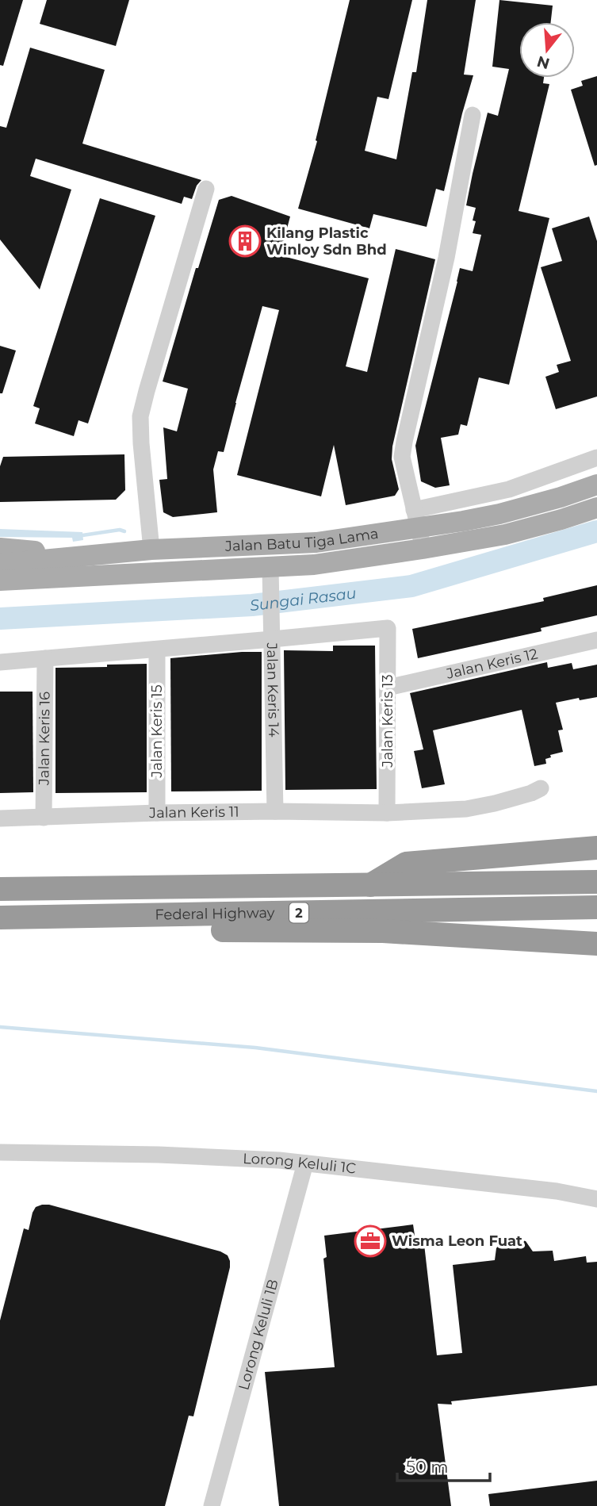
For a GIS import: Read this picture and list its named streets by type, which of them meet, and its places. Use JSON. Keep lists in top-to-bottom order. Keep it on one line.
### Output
{"streets":{"highway":["2","Federal Highway"],"main road":["Jalan Batu Tiga Lama"],"street":["Jalan Keris 12","Jalan Keris 14","Jalan Keris 13","Jalan Keris 15","Jalan Keris 16","Jalan Keris 11","Lorong Keluli 1C","Lorong Keluli 1B"]},"crossings":[["Jalan Batu Tiga Lama","Jalan Keris 14"],["Jalan Keris 12","Jalan Keris 13"],["Jalan Keris 14","Jalan Keris 13"],["Jalan Keris 14","Jalan Keris 11"],["Jalan Keris 13","Jalan Keris 11"],["Jalan Keris 15","Jalan Keris 11"],["Jalan Keris 16","Jalan Keris 11"],["Lorong Keluli 1C","Lorong Keluli 1B"]],"water":["Sungai Rasau"],"places":{"building":["Kilang Plastic Winloy Sdn Bhd"],"office":["Wisma Leon Fuat"]},"scale_bar":"50 m","north":"bottom"}
